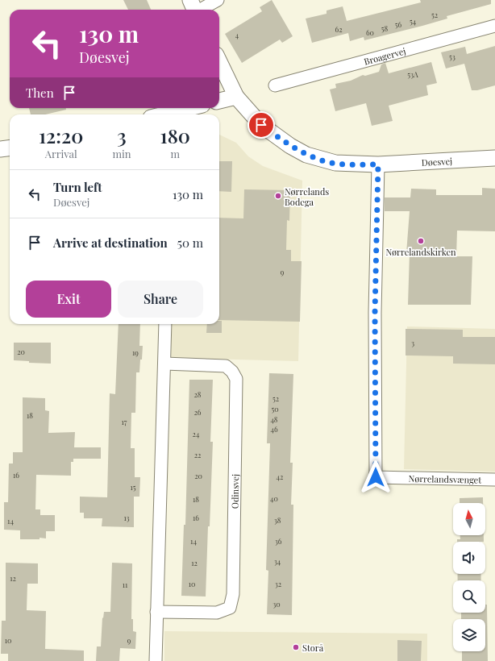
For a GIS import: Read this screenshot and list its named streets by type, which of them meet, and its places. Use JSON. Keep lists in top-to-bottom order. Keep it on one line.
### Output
{"streets":{"street":["Broagervej","Døesvej","Nørrelandsvænget","Odinsvej"]},"crossings":[["Døesvej","Nørrelandsvænget"]],"places":["Nørrelands Bodega","Nørrelandskirken","Storå"],"house_numbers":["52","54","56","58","62","60","4","53","53A","9","3","20","19","28","52","50","26","18","48","17","46","24","22","16","20","42","15","40","18","13","16","38","14","14","36","34","12","12","10","32","11","30","10","9"],"north":"top","page":{"turn":["130 m","Døesvej"],"then":"Then","eta":["12:20","Arrival","3","min","180","m"],"list":[{"name":"Turn left","note":"Døesvej","value":"130 m"},{"name":"Arrive at destination","value":"50 m"}],"buttons":["Exit","Share"]}}
